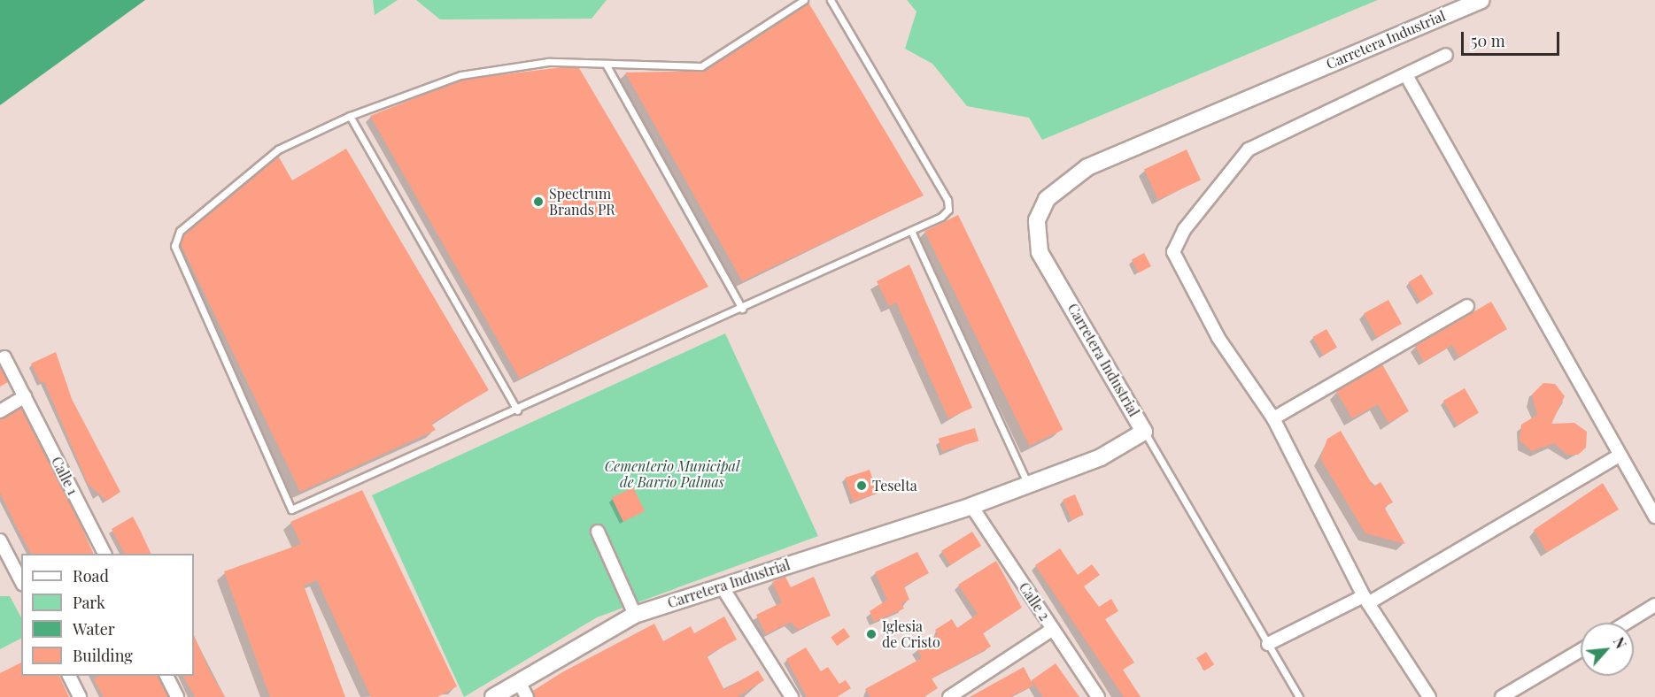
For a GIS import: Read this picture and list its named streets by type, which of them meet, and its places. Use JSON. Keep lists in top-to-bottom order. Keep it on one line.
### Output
{"streets":{"street":["Carretera Industrial","Calle 1","Calle 2"]},"crossings":[["Carretera Industrial","Calle 2"]],"parks":["Cementerio Municipal de Barrio Palmas"],"places":["Spectrum Brands PR","Teselta","Iglesia de Cristo"],"legend":["Road","Park","Water","Building"],"scale_bar":"50 m","north":"top right"}
